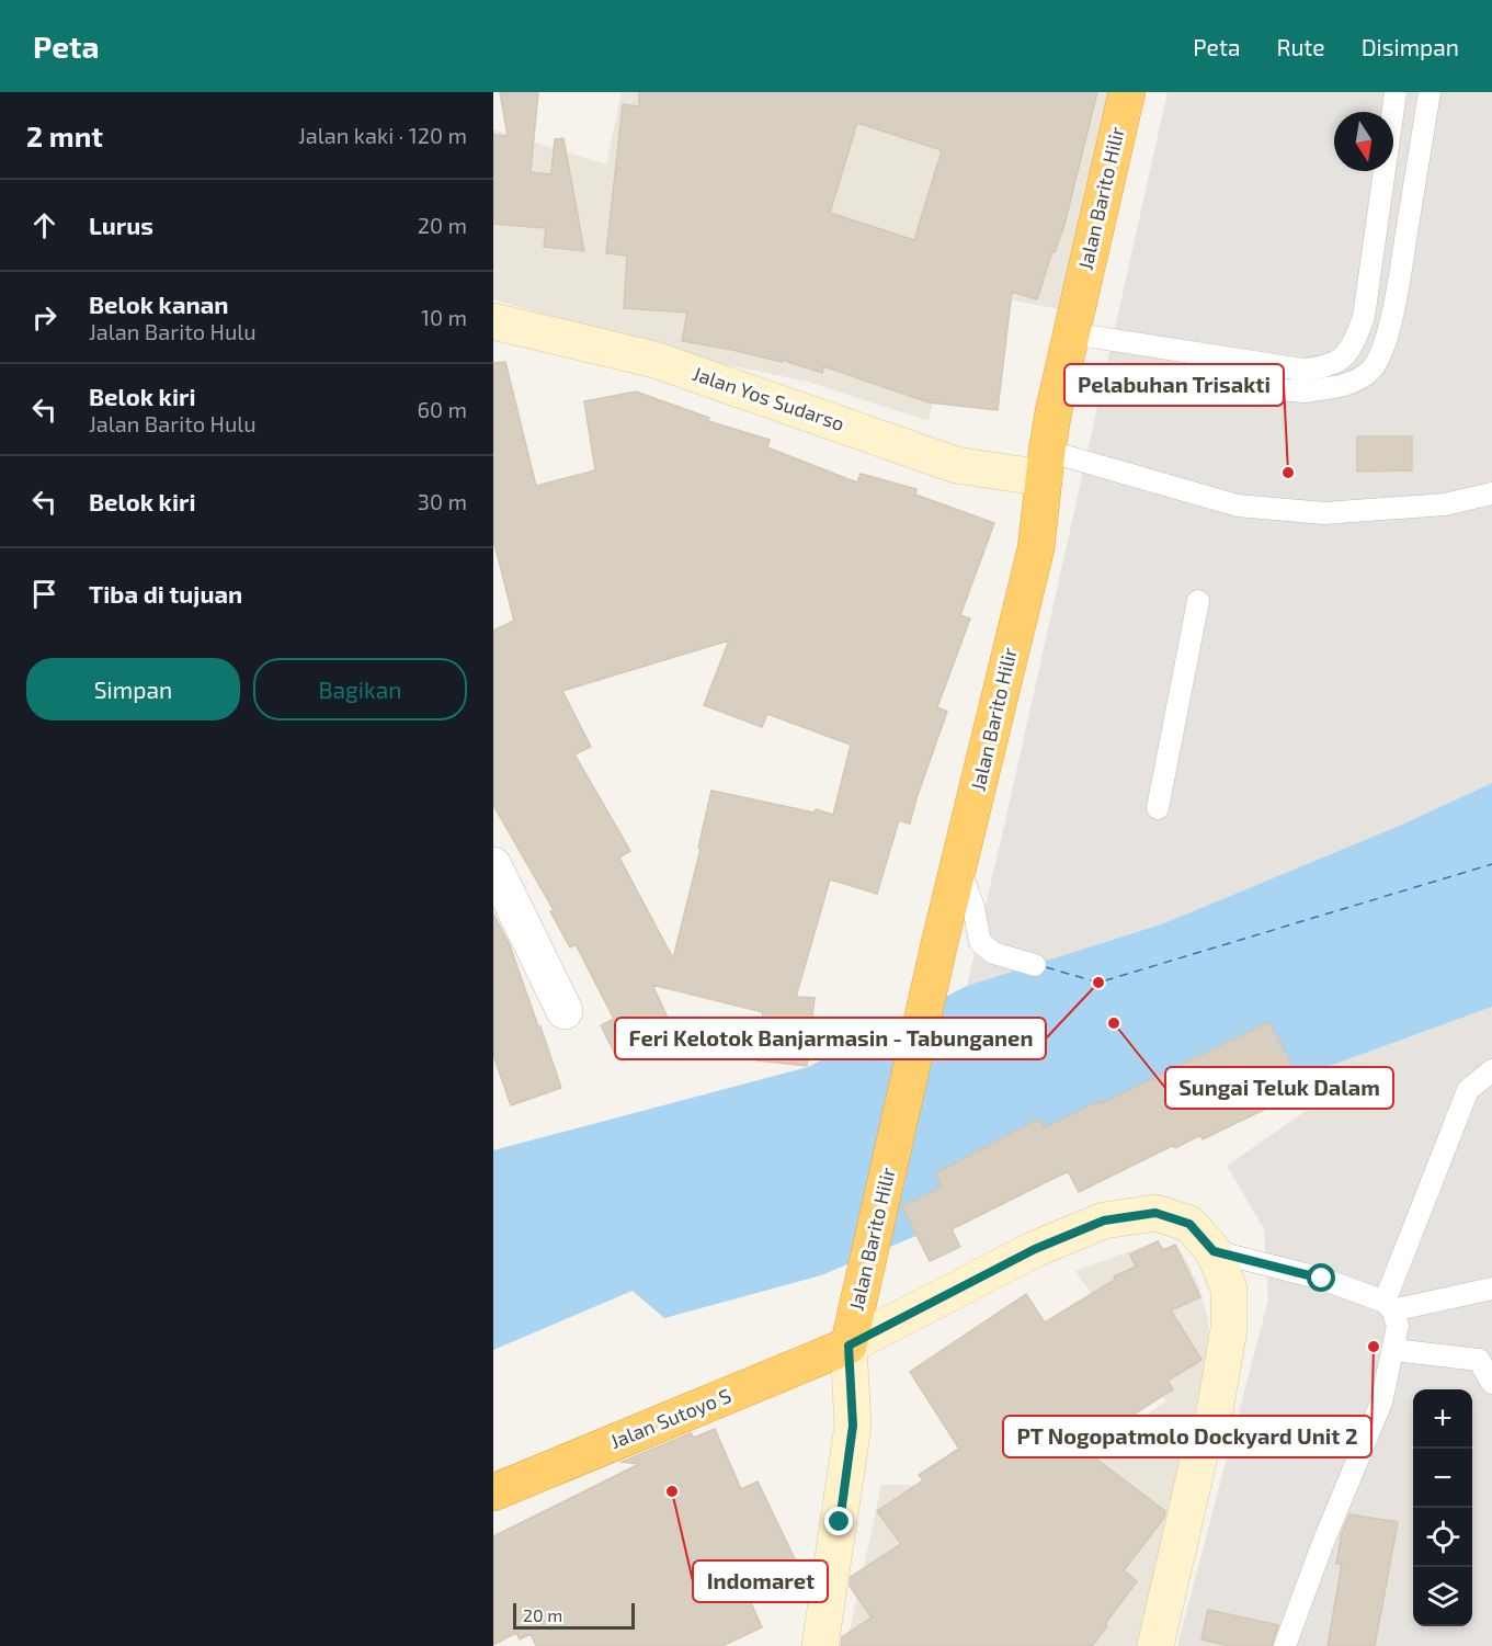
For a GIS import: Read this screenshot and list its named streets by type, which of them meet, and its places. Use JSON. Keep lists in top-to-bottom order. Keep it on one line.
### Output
{"streets":{"highway":["Jalan Barito Hilir","Jalan Sutoyo S"],"street":["Jalan Yos Sudarso"]},"crossings":[["Jalan Barito Hilir","Jalan Yos Sudarso"],["Jalan Barito Hilir","Jalan Sutoyo S"]],"places":["Pelabuhan Trisakti","Feri Kelotok Banjarmasin - Tabunganen","Sungai Teluk Dalam","PT Nogopatmolo Dockyard Unit 2","Indomaret"],"scale_bar":"20 m","north":"bottom","page":{"header":"Peta","nav":["Peta","Rute","Disimpan"],"heading":["2 mnt","Jalan kaki · 120 m"],"list":[["Lurus","20 m"],["Belok kanan","Jalan Barito Hulu","10 m"],["Belok kiri","Jalan Barito Hulu","60 m"],["Belok kiri","30 m"],"Tiba di tujuan"],"buttons":["Simpan","Bagikan"],"map_buttons":["+","−"],"scale":"20 m"}}
